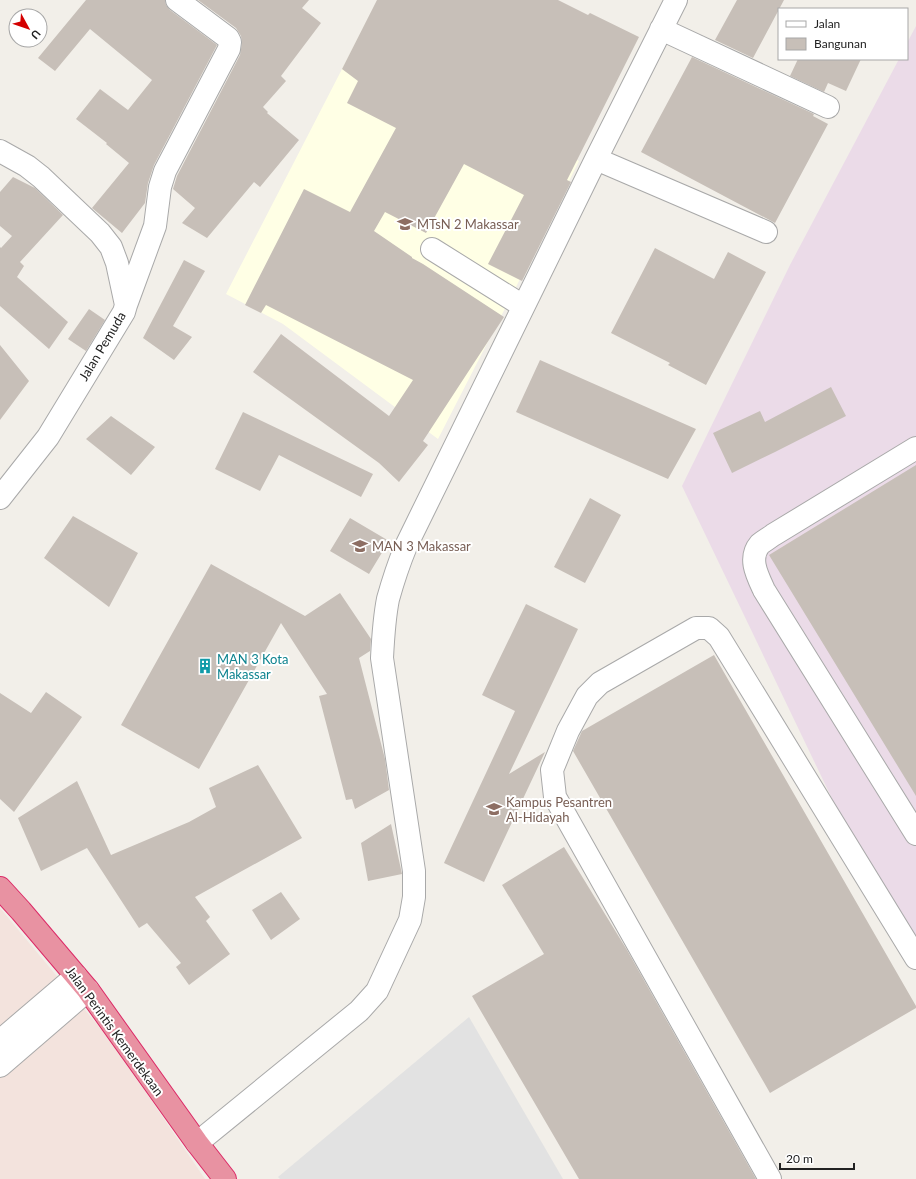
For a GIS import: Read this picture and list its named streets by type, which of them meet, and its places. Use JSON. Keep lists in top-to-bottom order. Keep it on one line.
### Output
{"streets":{"highway":["Jalan Perintis Kemerdekaan"],"street":["Jalan Pemuda"]},"places":{"school or university":["MTsN 2 Makassar","MAN 3 Makassar","Kampus Pesantren Al-Hidayah"],"building":["MAN 3 Kota Makassar"]},"legend":["Jalan","Bangunan"],"scale_bar":"20 m","north":"bottom right"}
